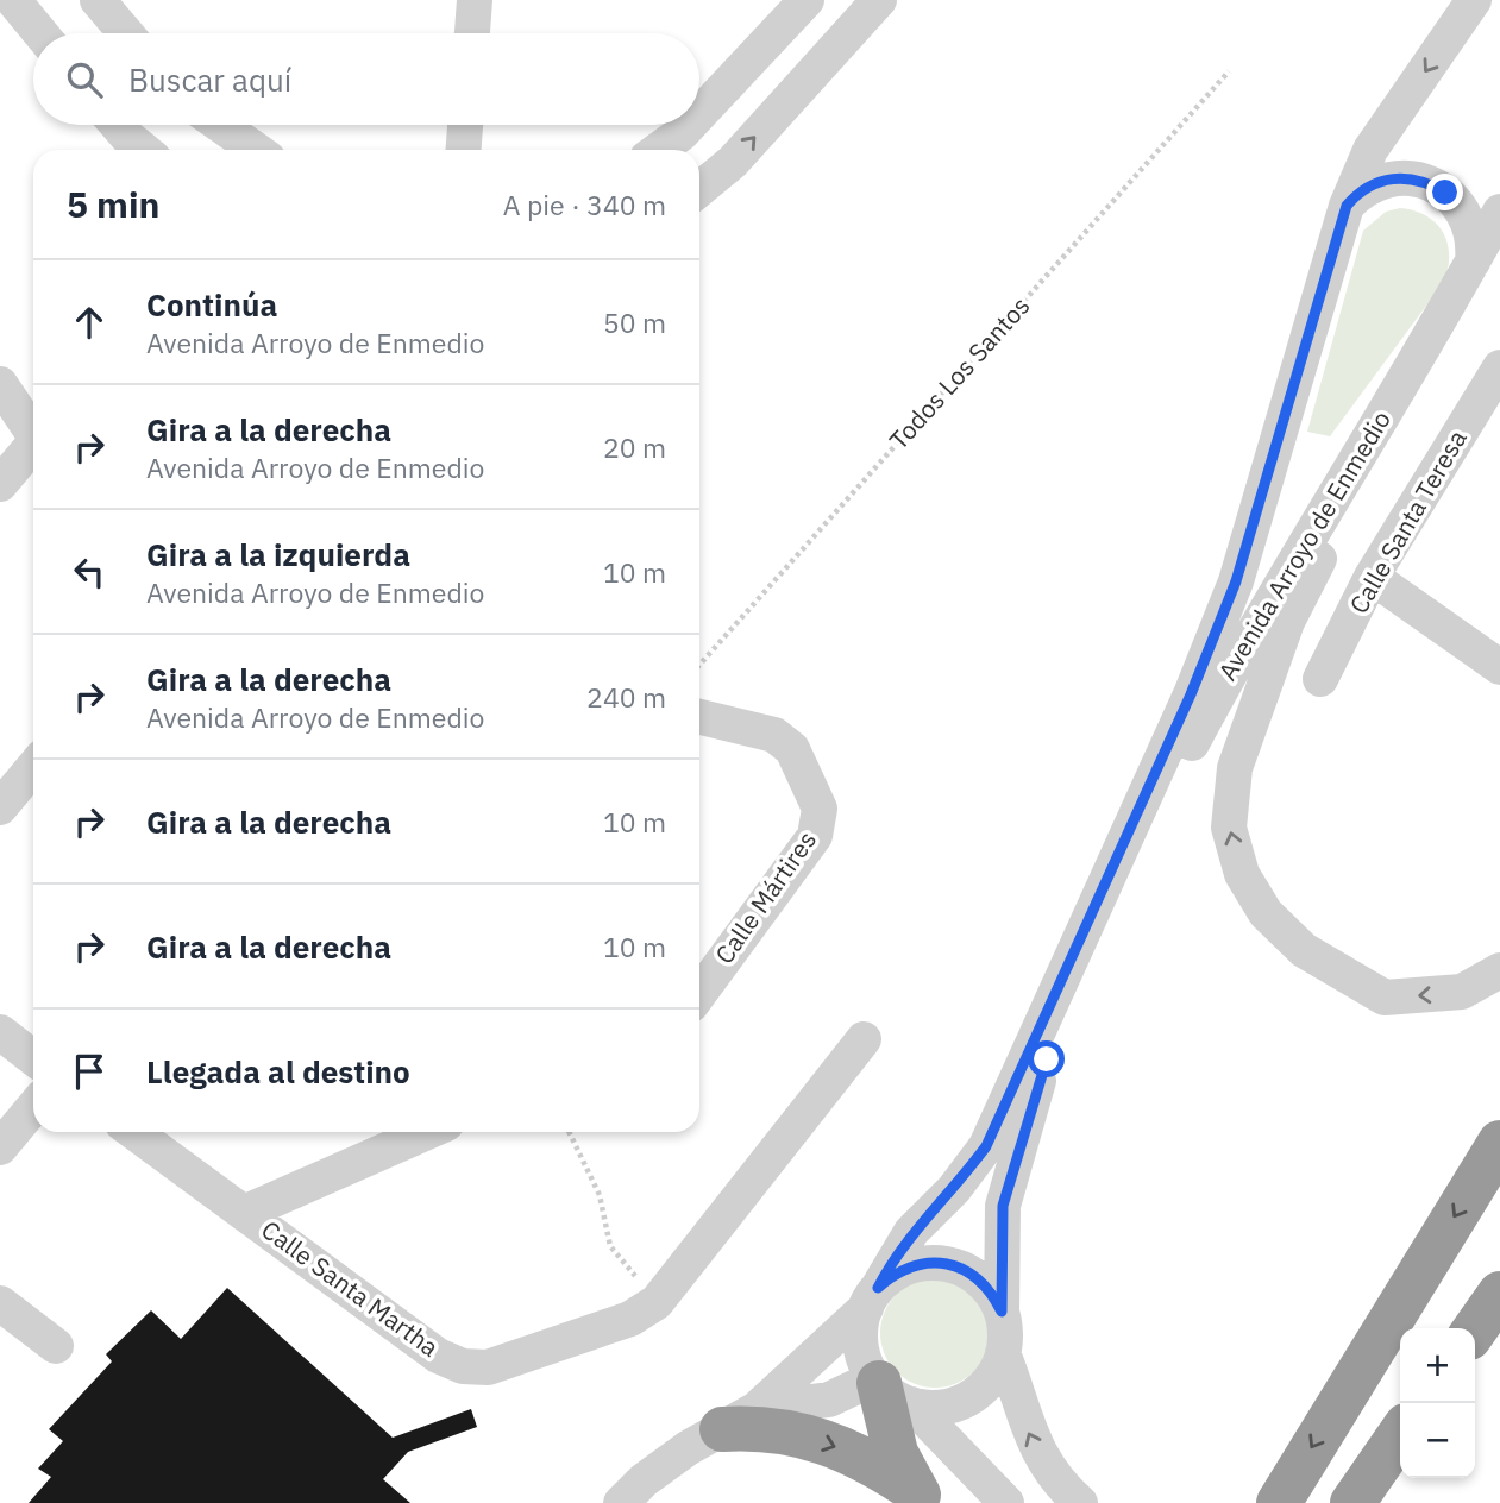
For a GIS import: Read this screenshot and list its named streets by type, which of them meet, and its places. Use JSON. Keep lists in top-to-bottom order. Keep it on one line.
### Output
{"streets":{"street":["Calle Santa Teresa","Avenida Arroyo de Enmedio","Calle Mártires","Calle Santa Martha"],"path":["Todos Los Santos"]},"page":{"search":"Buscar aquí","heading":["5 min","A pie · 340 m"],"list":[["Continúa","Avenida Arroyo de Enmedio","50 m"],["Gira a la derecha","Avenida Arroyo de Enmedio","20 m"],["Gira a la izquierda","Avenida Arroyo de Enmedio","10 m"],["Gira a la derecha","Avenida Arroyo de Enmedio","240 m"],["Gira a la derecha","10 m"],["Gira a la derecha","10 m"],"Llegada al destino"],"map_buttons":["+","−"]}}
